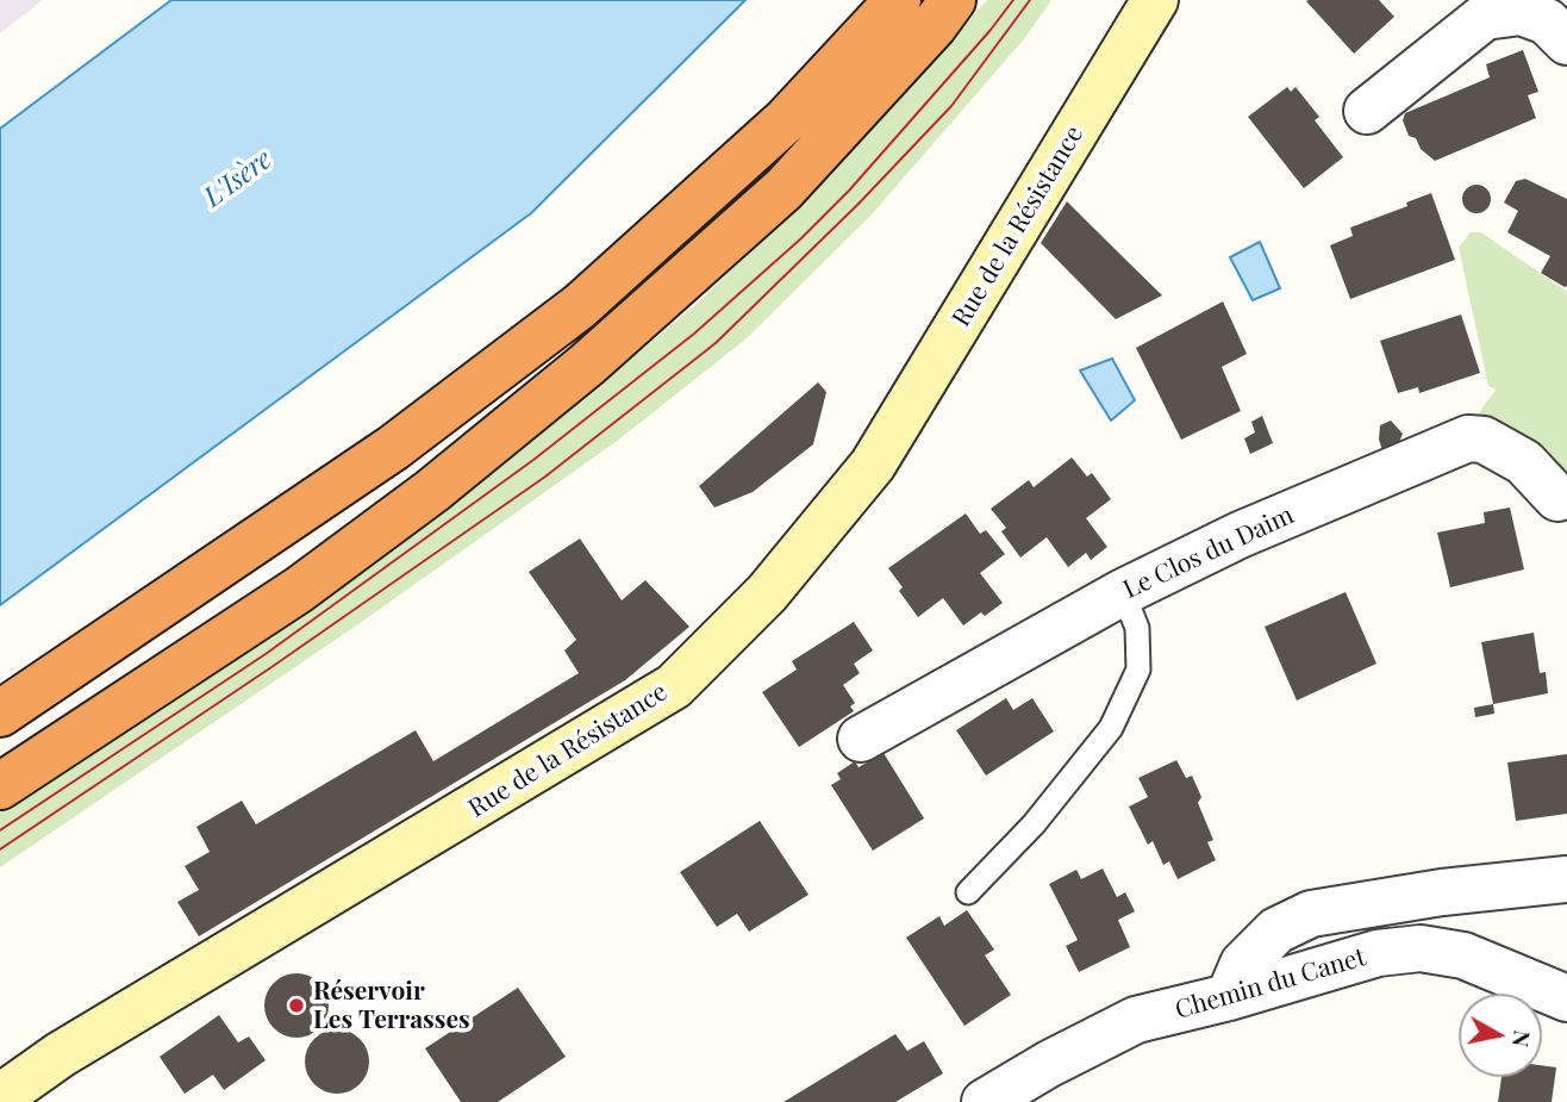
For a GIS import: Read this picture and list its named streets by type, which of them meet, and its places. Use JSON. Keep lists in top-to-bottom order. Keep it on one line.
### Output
{"streets":{"street":["Rue de la Résistance","Le Clos du Daim","Chemin du Canet"]},"water":["L'Isère"],"places":["Réservoir Les Terrasses"],"north":"right"}
